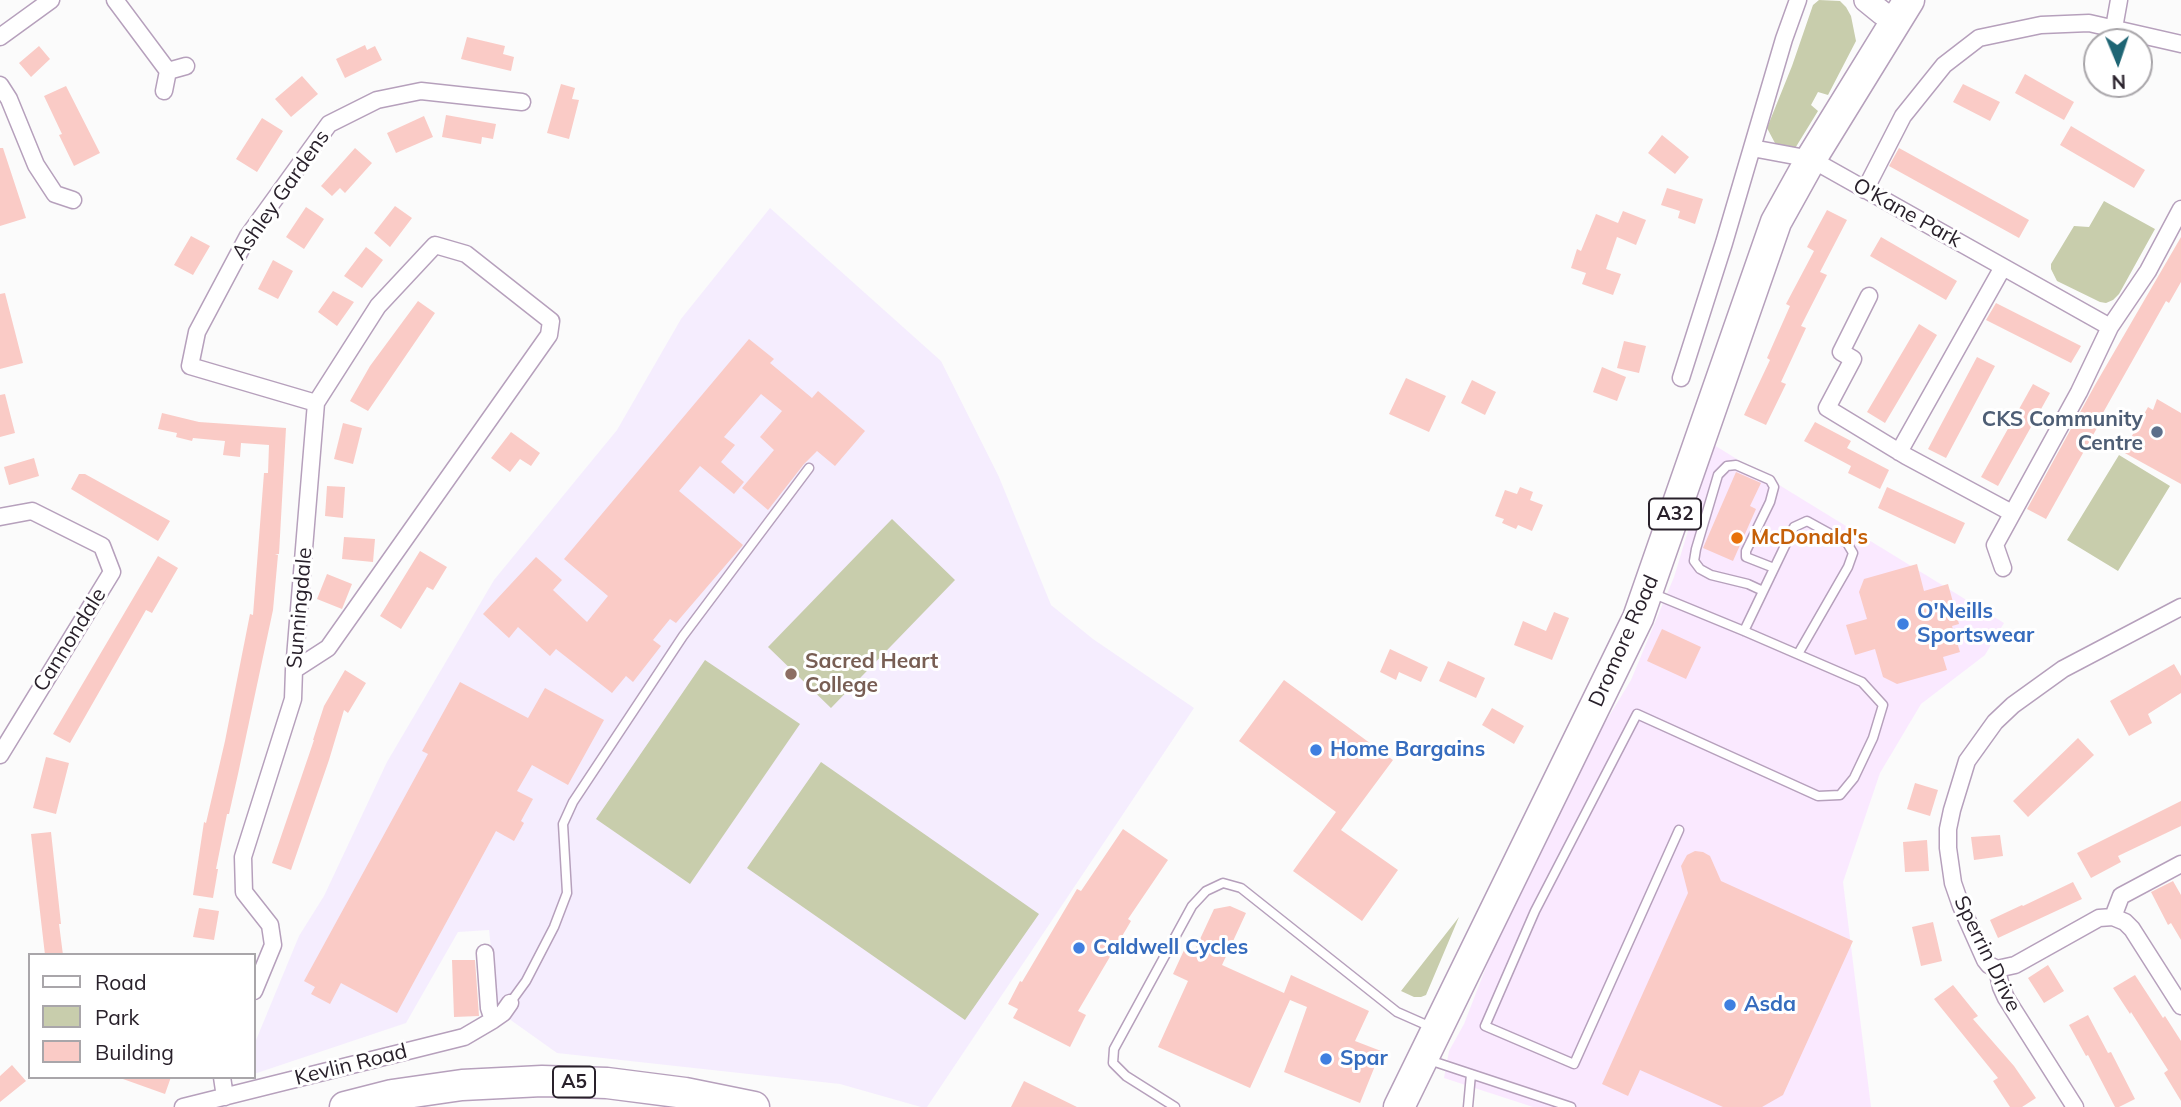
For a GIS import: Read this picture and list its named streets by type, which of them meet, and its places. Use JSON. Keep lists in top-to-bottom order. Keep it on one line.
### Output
{"streets":{"highway":["A32","Dromore Road","A5"],"street":["Ashley Gardens","O'Kane Park","Sunningdale","Cannondale","Sperrin Drive","Kevlin Road"]},"crossings":[["Ashley Gardens","Sunningdale"],["O'Kane Park","Dromore Road"]],"places":["CKS Community Centre","McDonald's","O'Neills Sportswear","Sacred Heart College","Home Bargains","Caldwell Cycles","Asda","Spar"],"legend":["Road","Park","Building"],"north":"bottom"}
